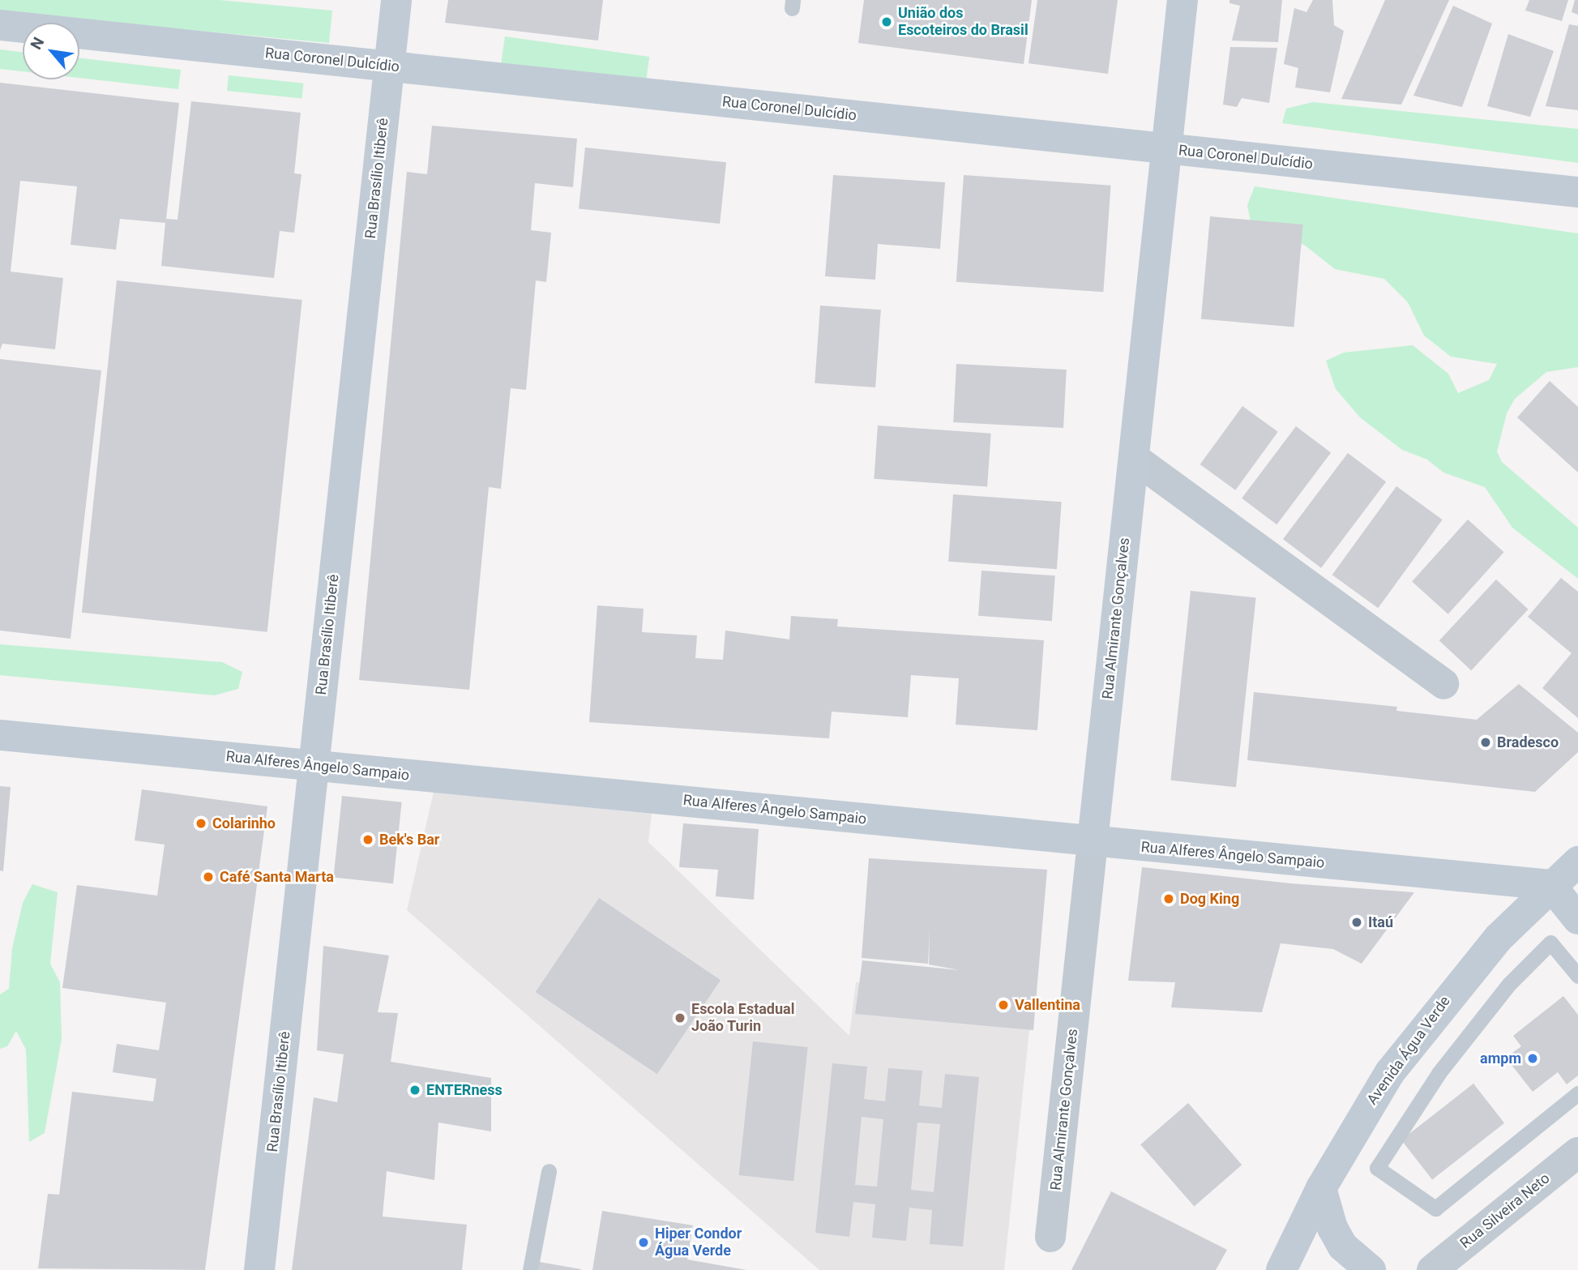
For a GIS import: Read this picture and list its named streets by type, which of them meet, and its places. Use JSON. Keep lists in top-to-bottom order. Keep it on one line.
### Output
{"streets":{"main road":["Rua Coronel Dulcídio","Rua Brasílio Itiberê","Rua Almirante Gonçalves","Rua Alferes Ângelo Sampaio","Avenida Água Verde"],"street":["Rua Silveira Neto"]},"crossings":[["Rua Coronel Dulcídio","Rua Brasílio Itiberê"],["Rua Coronel Dulcídio","Rua Almirante Gonçalves"],["Rua Brasílio Itiberê","Rua Alferes Ângelo Sampaio"],["Rua Almirante Gonçalves","Rua Alferes Ângelo Sampaio"],["Rua Alferes Ângelo Sampaio","Avenida Água Verde"]],"places":["União dos Escoteiros do Brasil","Bradesco","Colarinho","Bek's Bar","Café Santa Marta","Dog King","Itaú","Vallentina","Escola Estadual João Turin","ampm","ENTERness","Hiper Condor Água Verde"],"north":"top left"}
